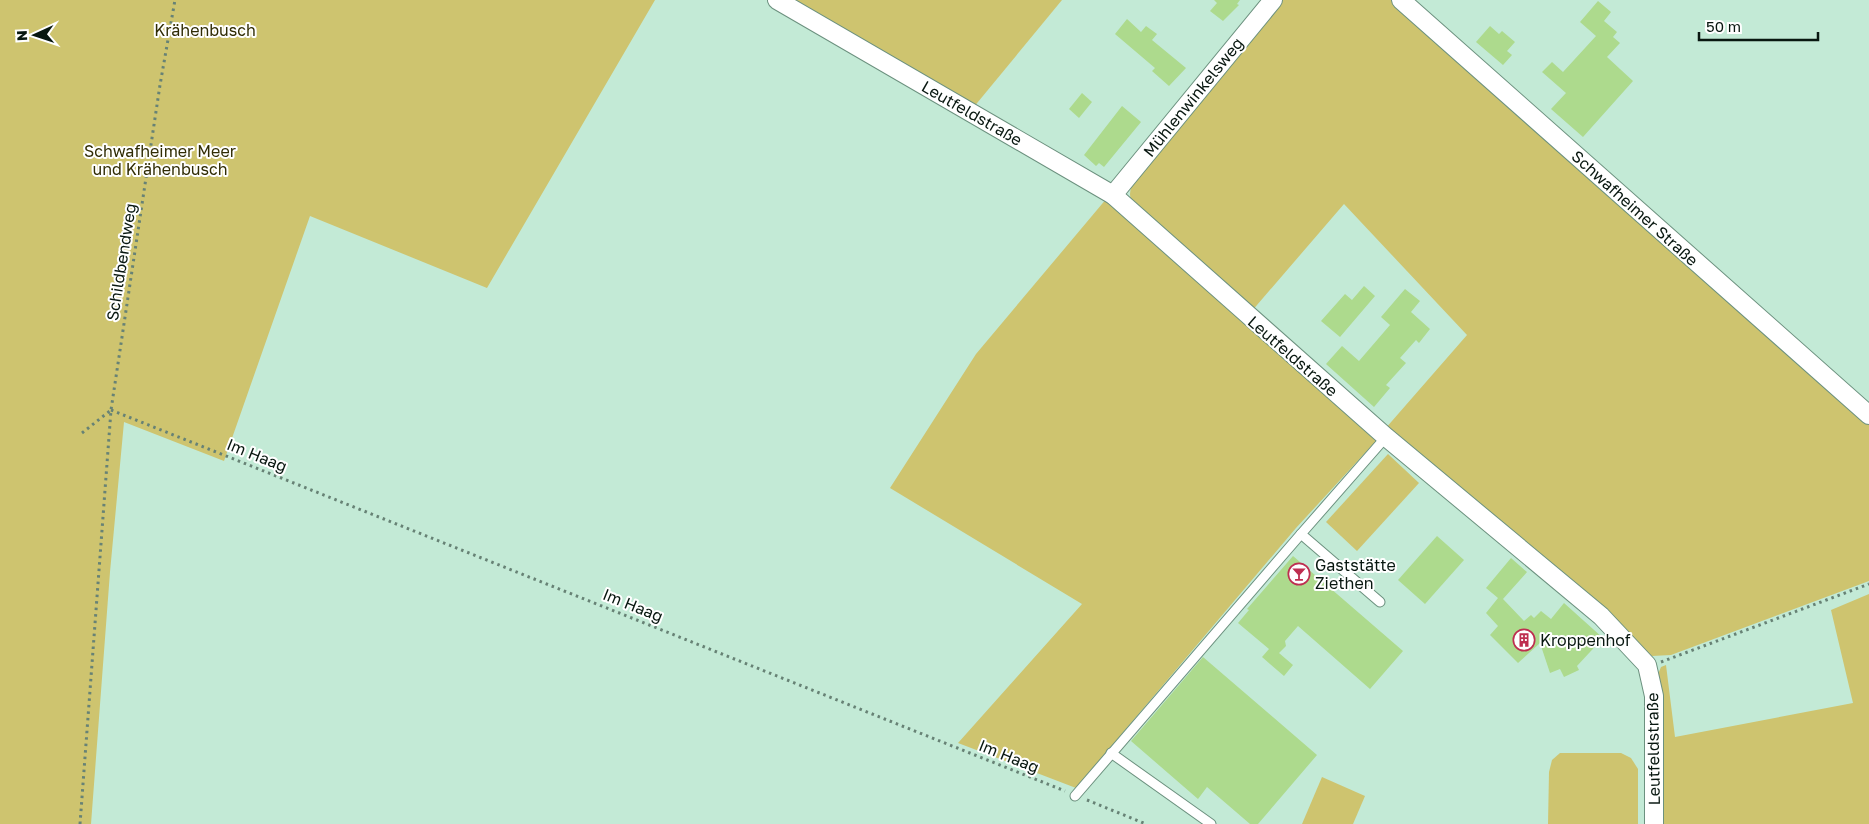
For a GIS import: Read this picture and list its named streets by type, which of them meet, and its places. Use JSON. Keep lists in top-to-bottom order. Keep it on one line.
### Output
{"streets":{"street":["Mühlenwinkelsweg","Leutfeldstraße","Schwafheimer Straße"],"path":["Schildbendweg","Im Haag"]},"crossings":[["Mühlenwinkelsweg","Leutfeldstraße"],["Schildbendweg","Im Haag"]],"parks":["Krähenbusch","Schwafheimer Meer und Krähenbusch"],"places":{"bar":["Gaststätte Ziethen"],"building":["Kroppenhof"]},"scale_bar":"50 m","north":"left"}
